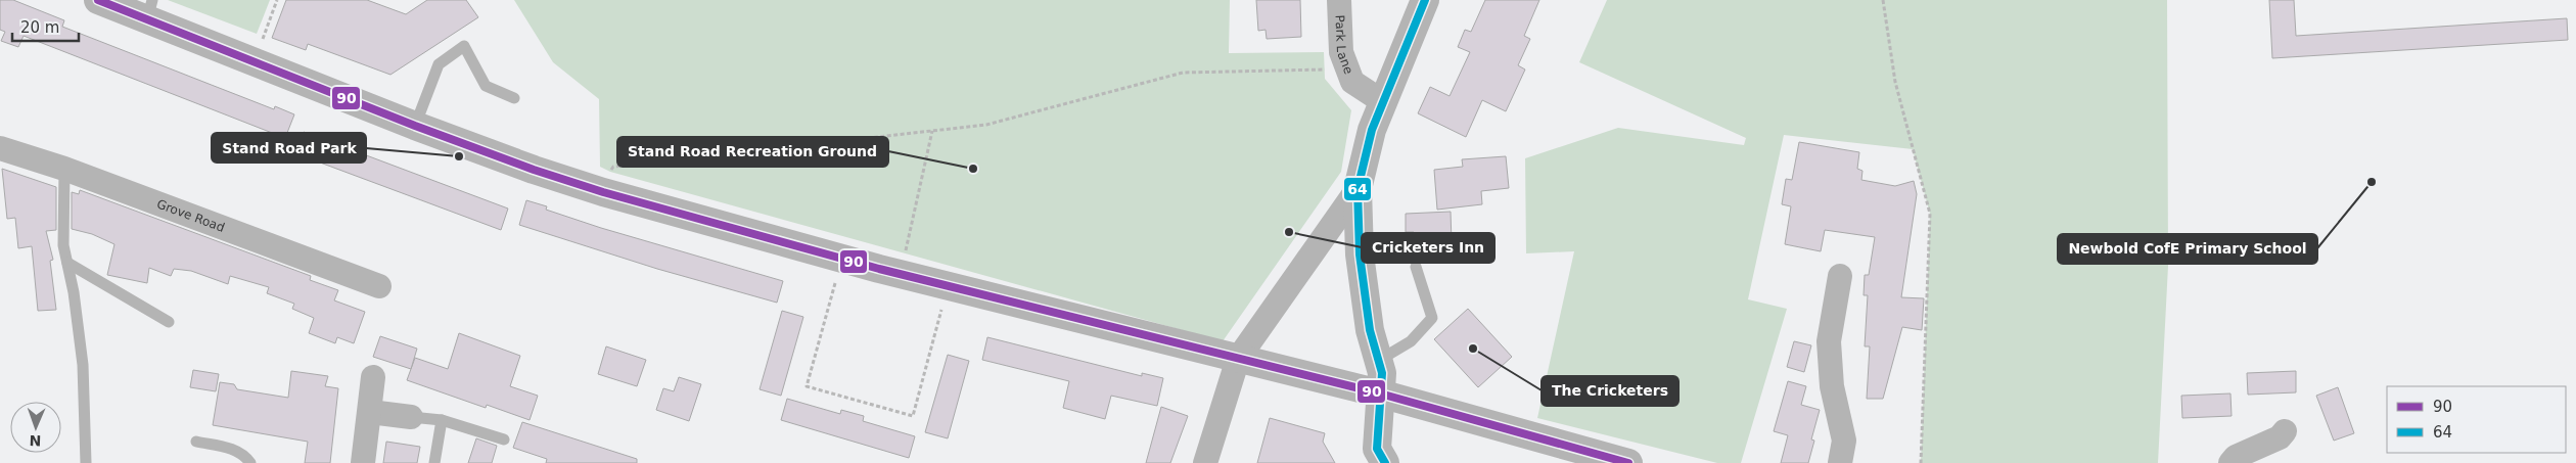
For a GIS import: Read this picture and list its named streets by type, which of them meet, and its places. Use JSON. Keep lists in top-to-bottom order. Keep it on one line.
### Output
{"streets":{"street":["Park Lane","Grove Road"]},"places":["Stand Road Park","Stand Road Recreation Ground","Newbold CofE Primary School","Cricketers Inn","The Cricketers"],"lines":["transit line 90","transit line 64"],"legend":["90","64"],"scale_bar":"20 m","north":"bottom"}
